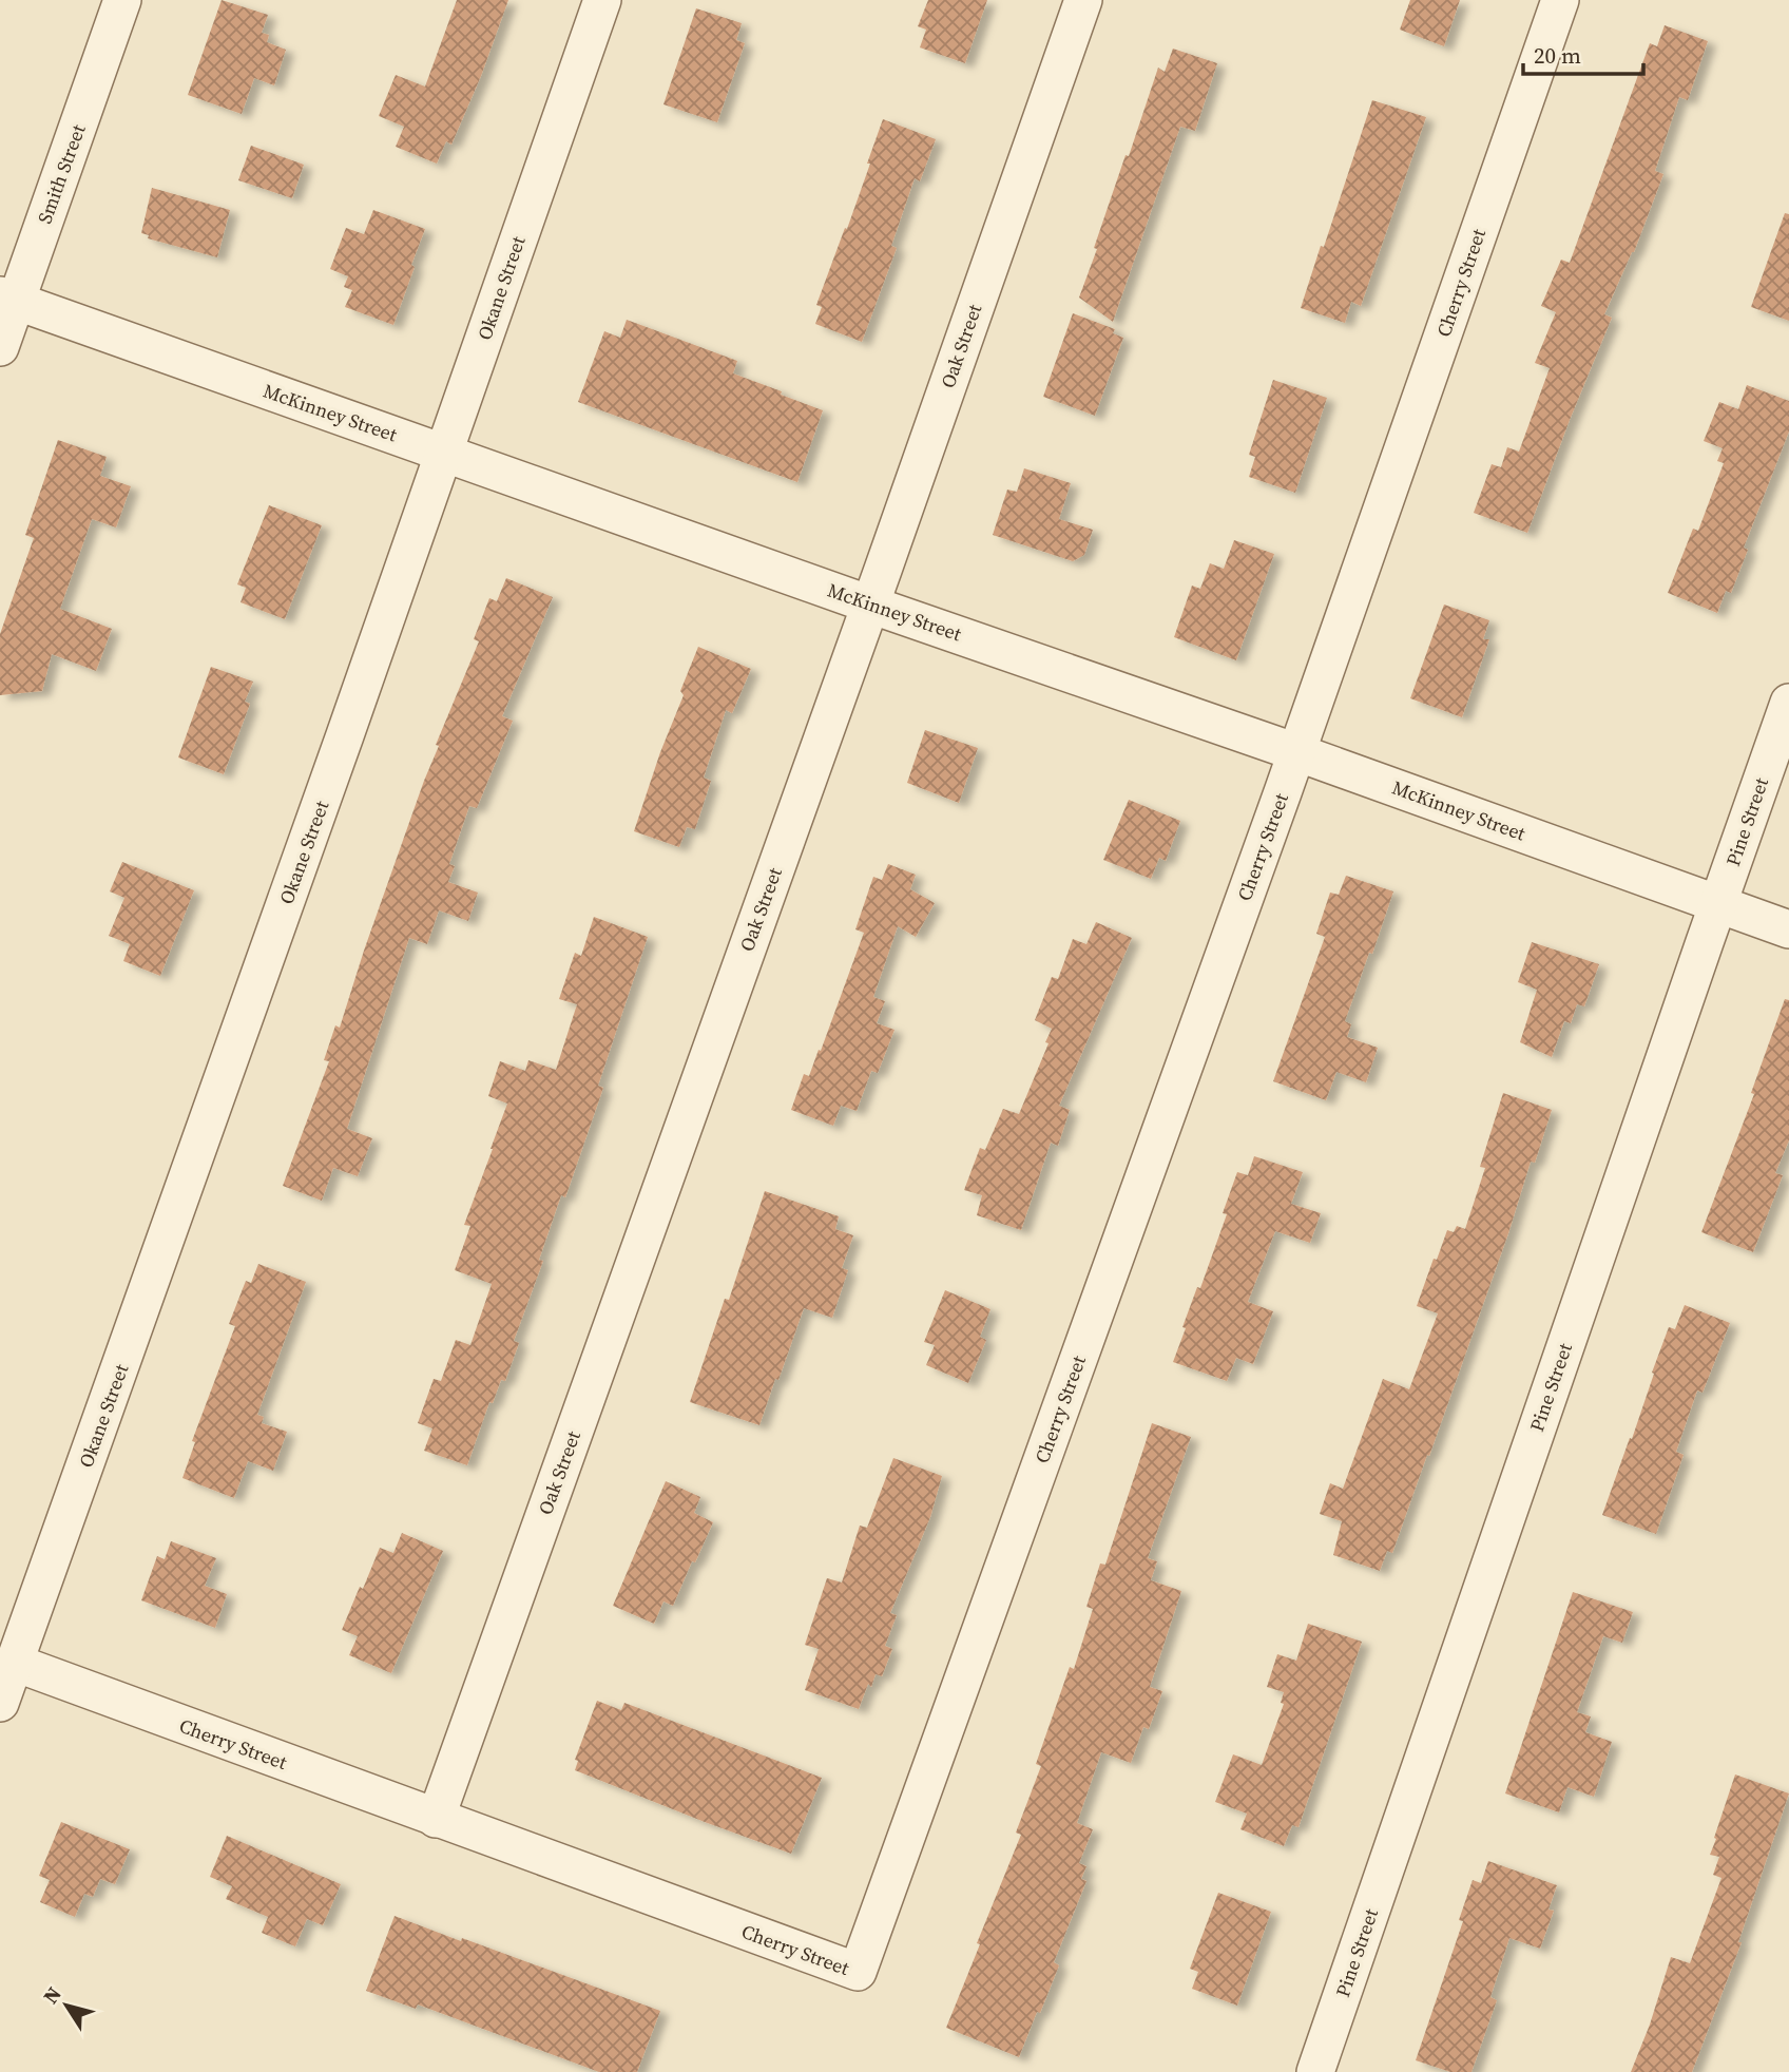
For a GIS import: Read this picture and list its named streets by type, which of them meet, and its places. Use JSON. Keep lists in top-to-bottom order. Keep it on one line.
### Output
{"streets":{"street":["Smith Street","Cherry Street","Okane Street","Oak Street","McKinney Street","Pine Street"]},"crossings":[["Smith Street","McKinney Street"],["Cherry Street","Okane Street"],["Cherry Street","Oak Street"],["Cherry Street","McKinney Street"],["Okane Street","McKinney Street"],["Oak Street","McKinney Street"],["McKinney Street","Pine Street"]],"scale_bar":"20 m","north":"top left"}
